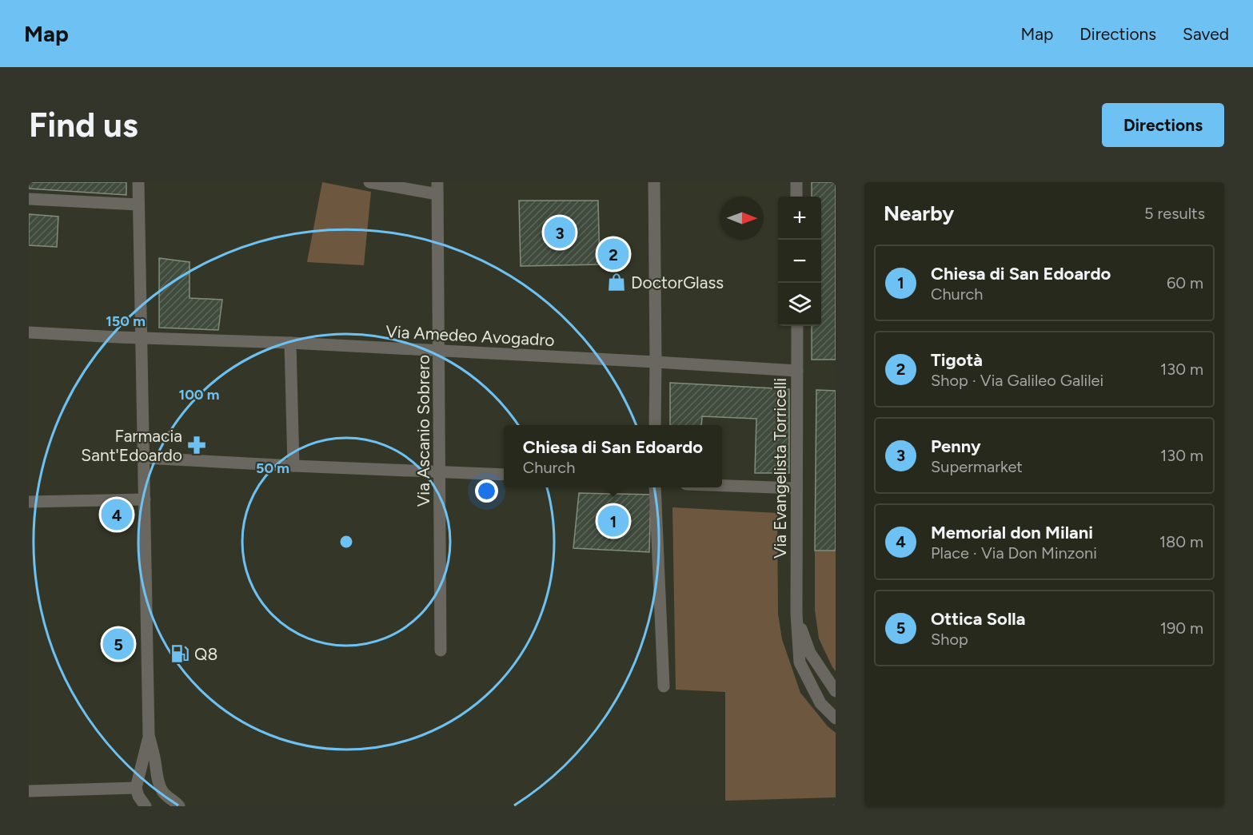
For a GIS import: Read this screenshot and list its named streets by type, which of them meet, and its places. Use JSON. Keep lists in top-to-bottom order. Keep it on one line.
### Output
{"streets":{"street":["Via Amedeo Avogadro","Via Ascanio Sobrero","Via Evangelista Torricelli"]},"crossings":[["Via Amedeo Avogadro","Via Ascanio Sobrero"],["Via Amedeo Avogadro","Via Evangelista Torricelli"]],"places":{"shop":["DoctorGlass"],"pharmacy":["Farmacia Sant'Edoardo"],"fuel station":["Q8"]},"north":"right","page":{"header":"Map","nav":["Map","Directions","Saved"],"buttons":"Directions","title":"Find us","heading":["Nearby","5 results"],"map_buttons":["+","−"],"pins":["3","2","4","1","5"],"list":[{"mark":"1","name":"Chiesa di San Edoardo","note":"Church","value":"60 m"},{"mark":"2","name":"Tigotà","note":"Shop · Via Galileo Galilei","value":"130 m"},{"mark":"3","name":"Penny","note":"Supermarket","value":"130 m"},{"mark":"4","name":"Memorial don Milani","note":"Place · Via Don Minzoni","value":"180 m"},{"mark":"5","name":"Ottica Solla","note":"Shop","value":"190 m"}],"popup":["Chiesa di San Edoardo","Church"]},"rings":["150 m","100 m","50 m"]}
